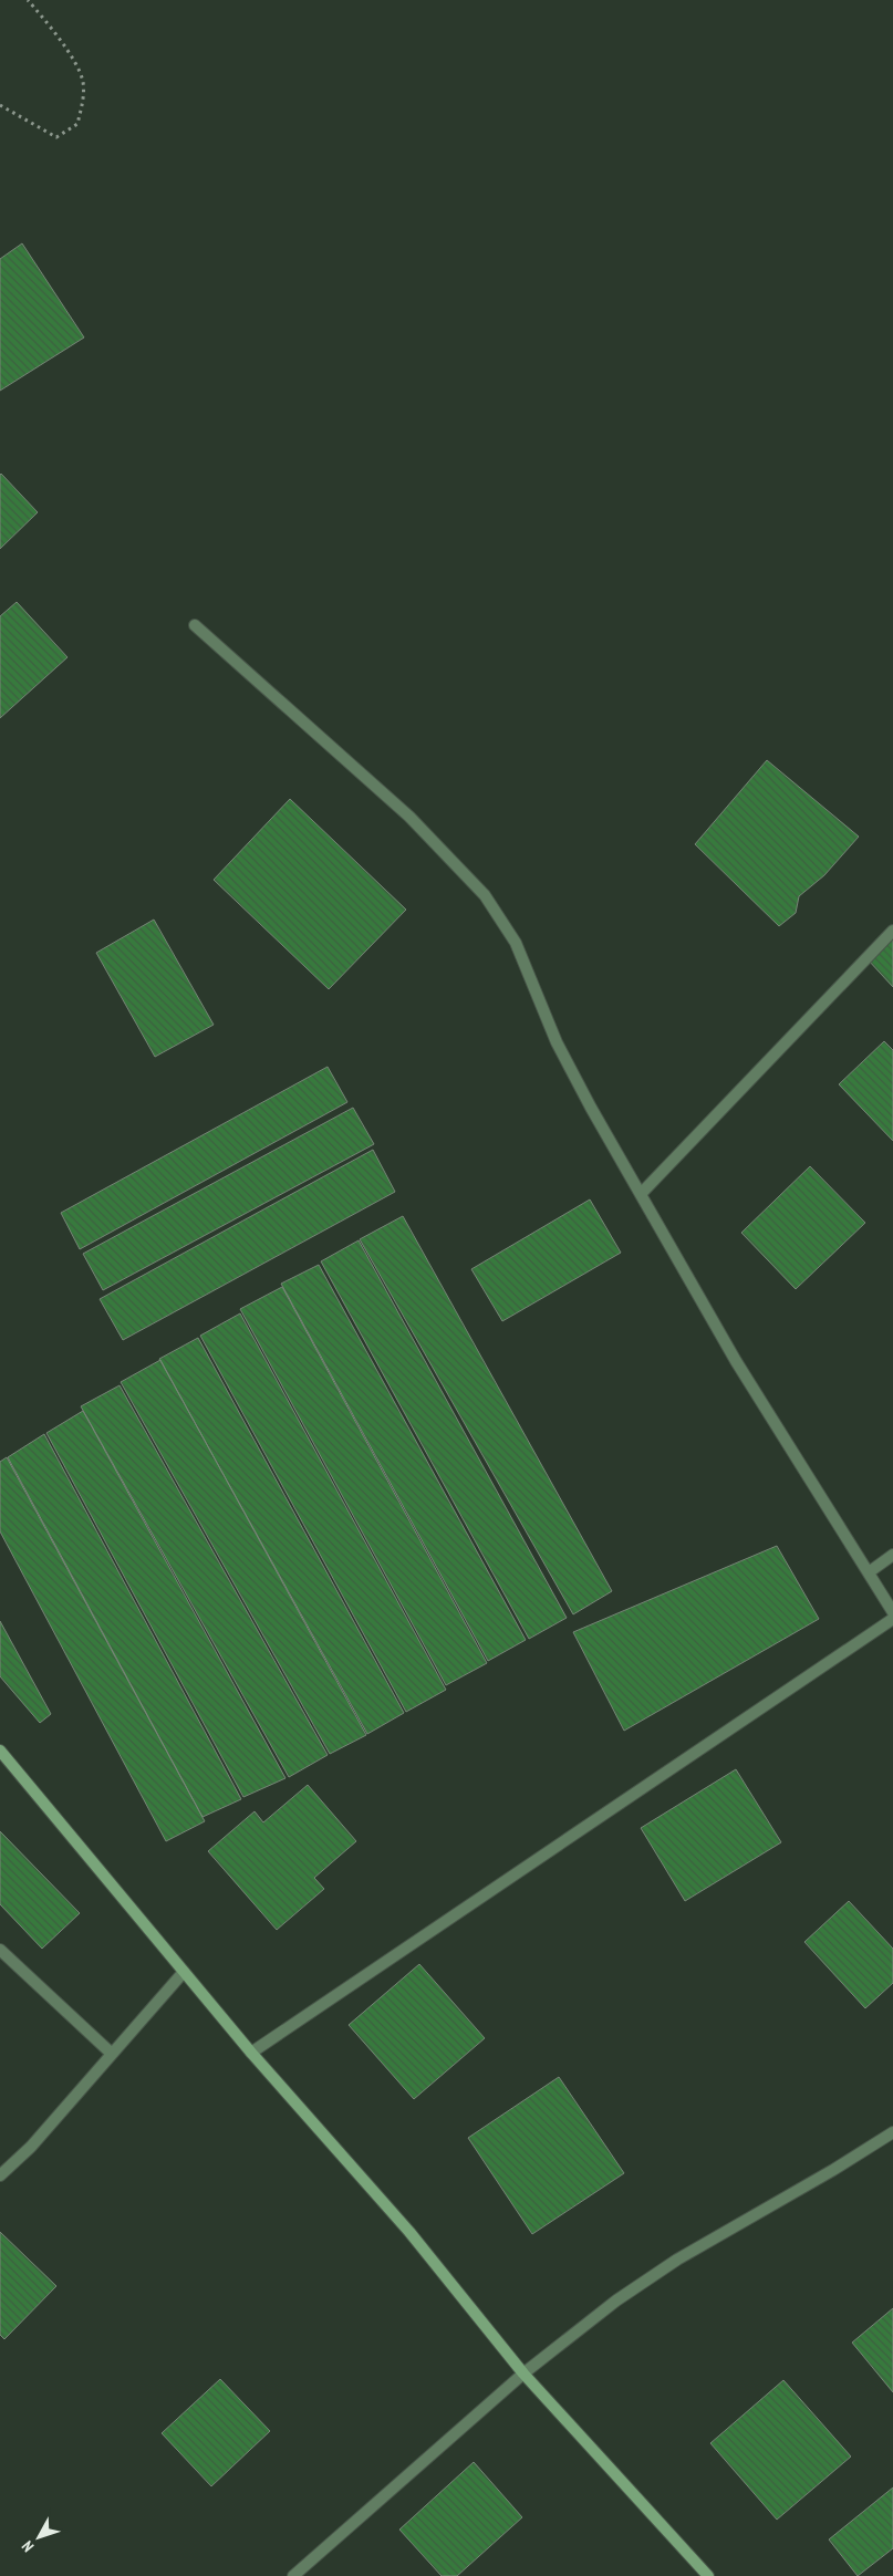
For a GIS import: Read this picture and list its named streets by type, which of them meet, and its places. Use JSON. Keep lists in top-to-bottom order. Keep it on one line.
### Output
{"north":"bottom left"}
